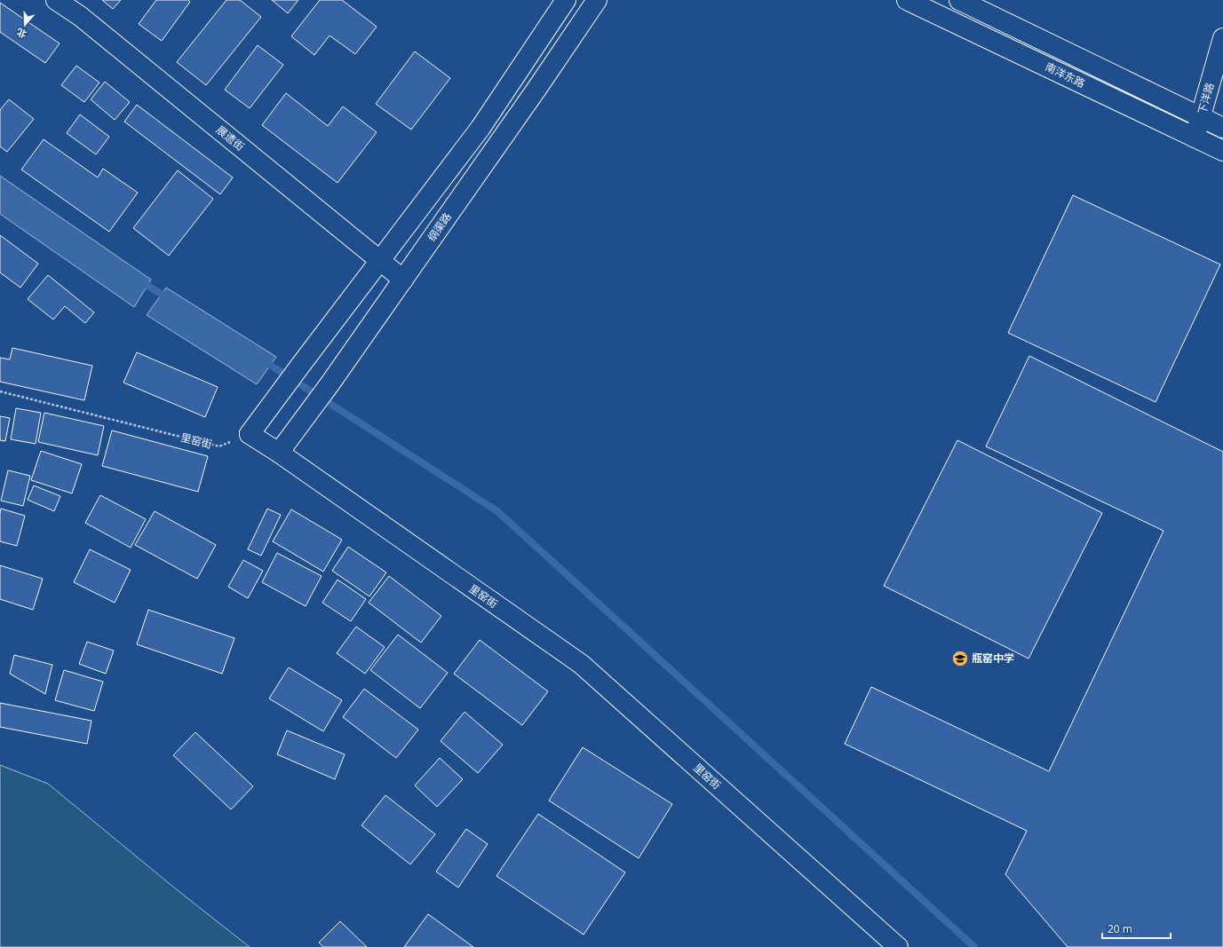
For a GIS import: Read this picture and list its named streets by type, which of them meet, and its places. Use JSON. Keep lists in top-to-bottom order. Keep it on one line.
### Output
{"streets":{"street":["南洋东路","下洋路","展遗街","纲渠路","里窑街"]},"crossings":[["南洋东路","下洋路"],["展遗街","纲渠路"],["纲渠路","里窑街"]],"places":{"school or university":["瓶窑中学"]},"scale_bar":"20 m","north":"bottom"}
